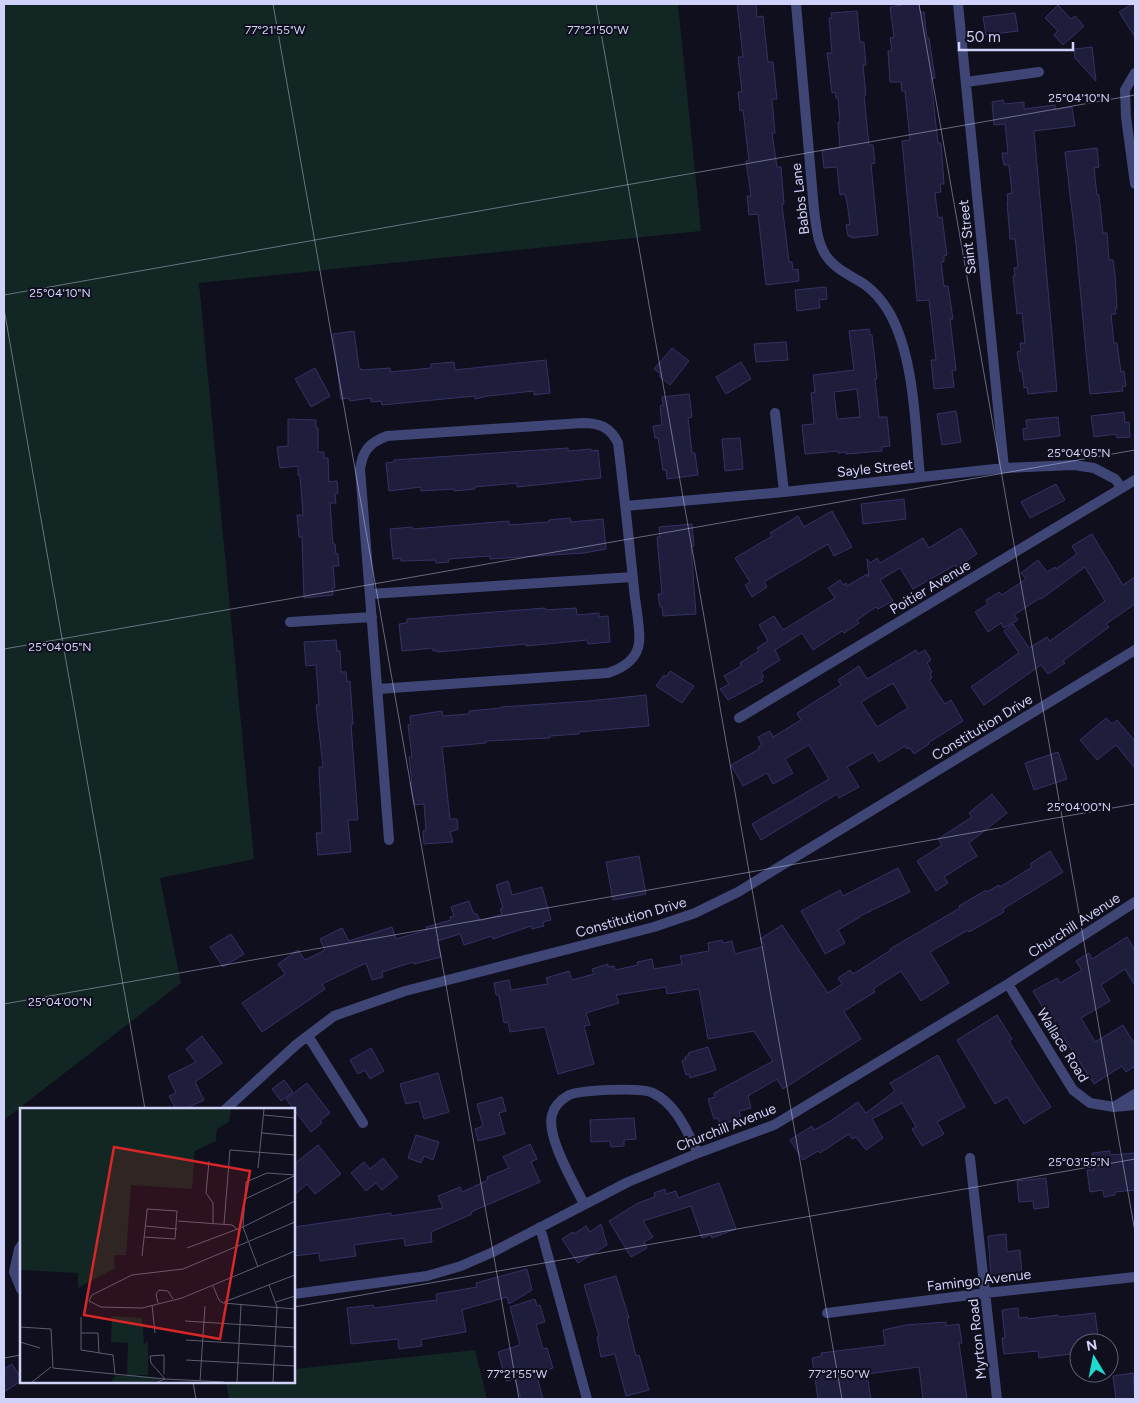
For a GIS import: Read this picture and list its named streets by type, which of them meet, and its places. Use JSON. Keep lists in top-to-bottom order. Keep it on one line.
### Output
{"streets":{"street":["Babbs Lane","Saint Street","Sayle Street","Poitier Avenue","Constitution Drive","Churchill Avenue","Wallace Road","Famingo Avenue","Myrton Road"]},"crossings":[["Babbs Lane","Sayle Street"],["Saint Street","Sayle Street"],["Sayle Street","Poitier Avenue"],["Churchill Avenue","Wallace Road"],["Famingo Avenue","Myrton Road"]],"scale_bar":"50 m","north":"top","coordinates":["77°21'55\"W","77°21'50\"W","25°04'10\"N","25°04'05\"N","25°04'00\"N","25°03'55\"N"]}
